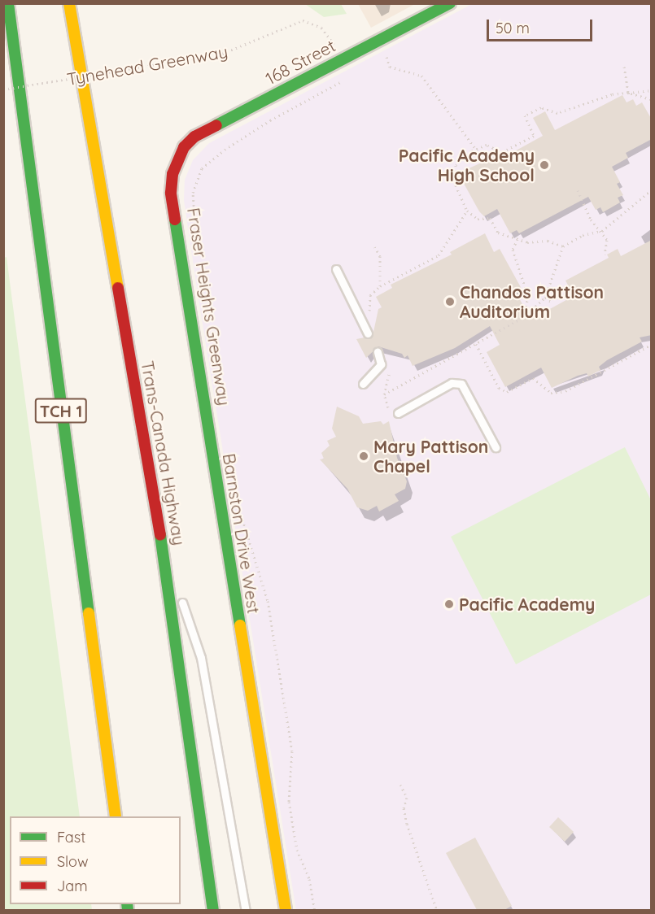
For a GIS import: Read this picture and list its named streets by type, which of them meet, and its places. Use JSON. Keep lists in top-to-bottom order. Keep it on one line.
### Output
{"streets":{"main road":["168 Street","TCH 1","Trans-Canada Highway","Barnston Drive West"],"path":["Tynehead Greenway","Fraser Heights Greenway"]},"crossings":[["168 Street","Barnston Drive West"]],"places":["Pacific Academy High School","Chandos Pattison Auditorium","Mary Pattison Chapel","Pacific Academy"],"legend":["Fast","Slow","Jam"],"scale_bar":"50 m"}
